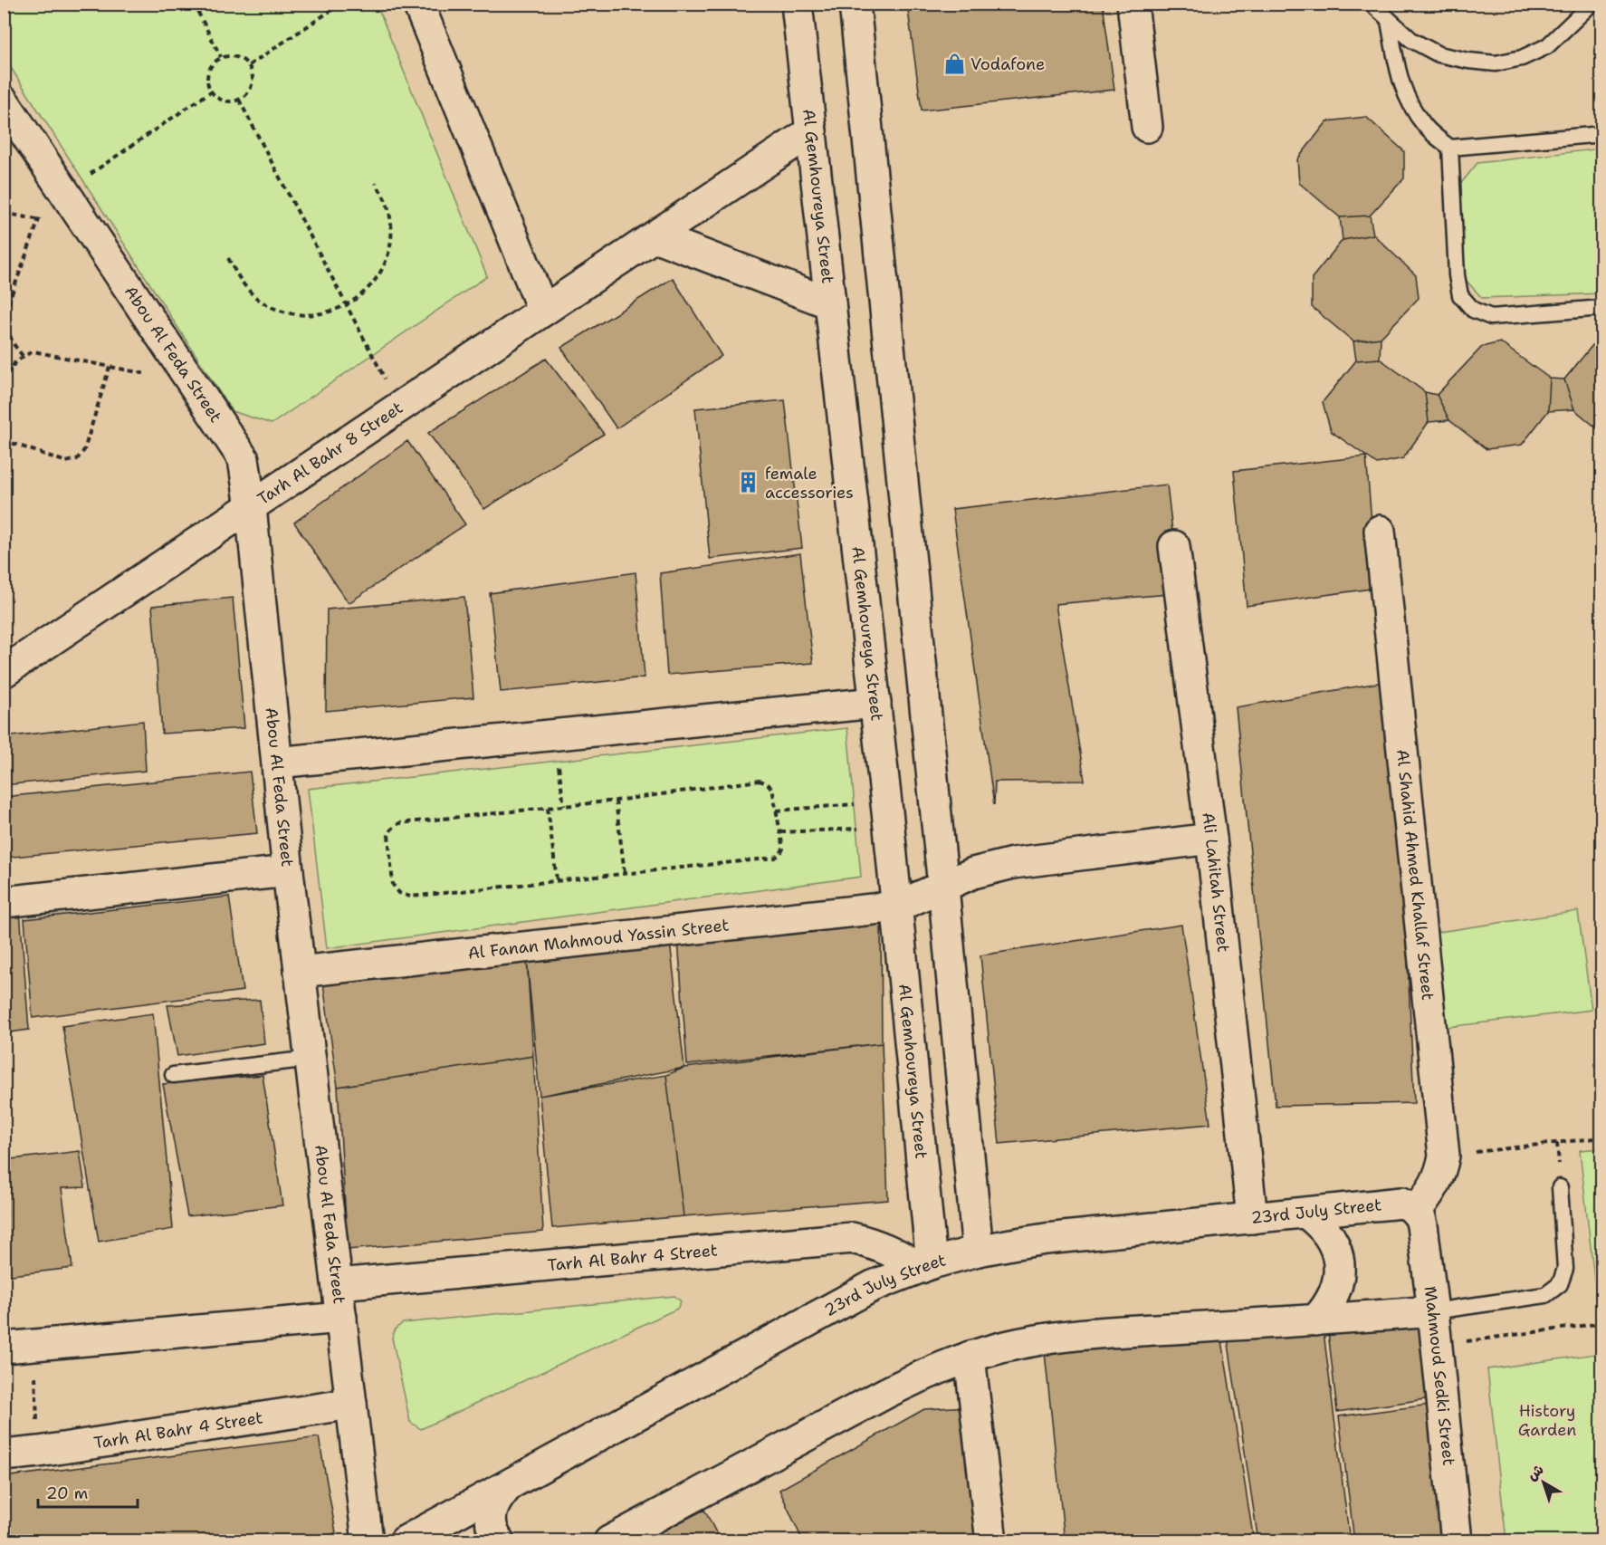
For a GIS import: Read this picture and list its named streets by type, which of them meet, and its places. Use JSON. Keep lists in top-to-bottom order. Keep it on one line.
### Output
{"streets":{"street":["Al Gemhoureya Street","Abou Al Feda Street","Tarh Al Bahr 8 Street","Al Shahid Ahmed Khallaf Street","Ali Lahitah Street","Al Fanan Mahmoud Yassin Street","23rd July Street","Tarh Al Bahr 4 Street","Mahmoud Sedki Street"]},"crossings":[["Al Gemhoureya Street","Tarh Al Bahr 8 Street"],["Al Gemhoureya Street","Al Fanan Mahmoud Yassin Street"],["Al Gemhoureya Street","23rd July Street"],["Al Gemhoureya Street","Tarh Al Bahr 4 Street"],["Abou Al Feda Street","Tarh Al Bahr 8 Street"],["Abou Al Feda Street","Al Fanan Mahmoud Yassin Street"],["Abou Al Feda Street","Tarh Al Bahr 4 Street"],["Al Shahid Ahmed Khallaf Street","23rd July Street"],["Al Shahid Ahmed Khallaf Street","Mahmoud Sedki Street"],["Ali Lahitah Street","Al Fanan Mahmoud Yassin Street"],["Ali Lahitah Street","23rd July Street"],["23rd July Street","Tarh Al Bahr 4 Street"],["23rd July Street","Mahmoud Sedki Street"]],"parks":["History Garden"],"places":{"shop":["Vodafone"],"building":["female accessories"]},"scale_bar":"20 m","north":"top left"}
